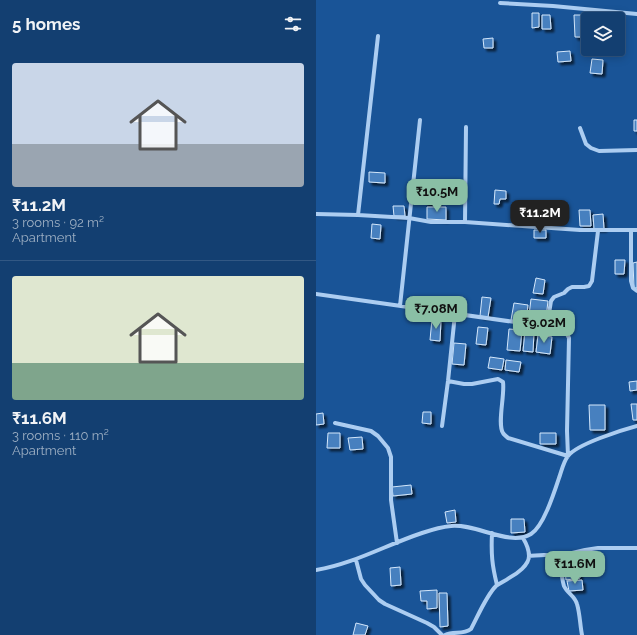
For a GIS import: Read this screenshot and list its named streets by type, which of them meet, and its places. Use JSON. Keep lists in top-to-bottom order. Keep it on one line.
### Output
{"page":{"heading":"5 homes","list":[{"name":"₹11.2M","note":"3 rooms · 92 m² · Apartment"},{"name":"₹11.6M","note":"3 rooms · 110 m² · Apartment"}],"price":["₹10.5M","₹11.2M","₹7.08M","₹9.02M","₹11.6M"]}}
